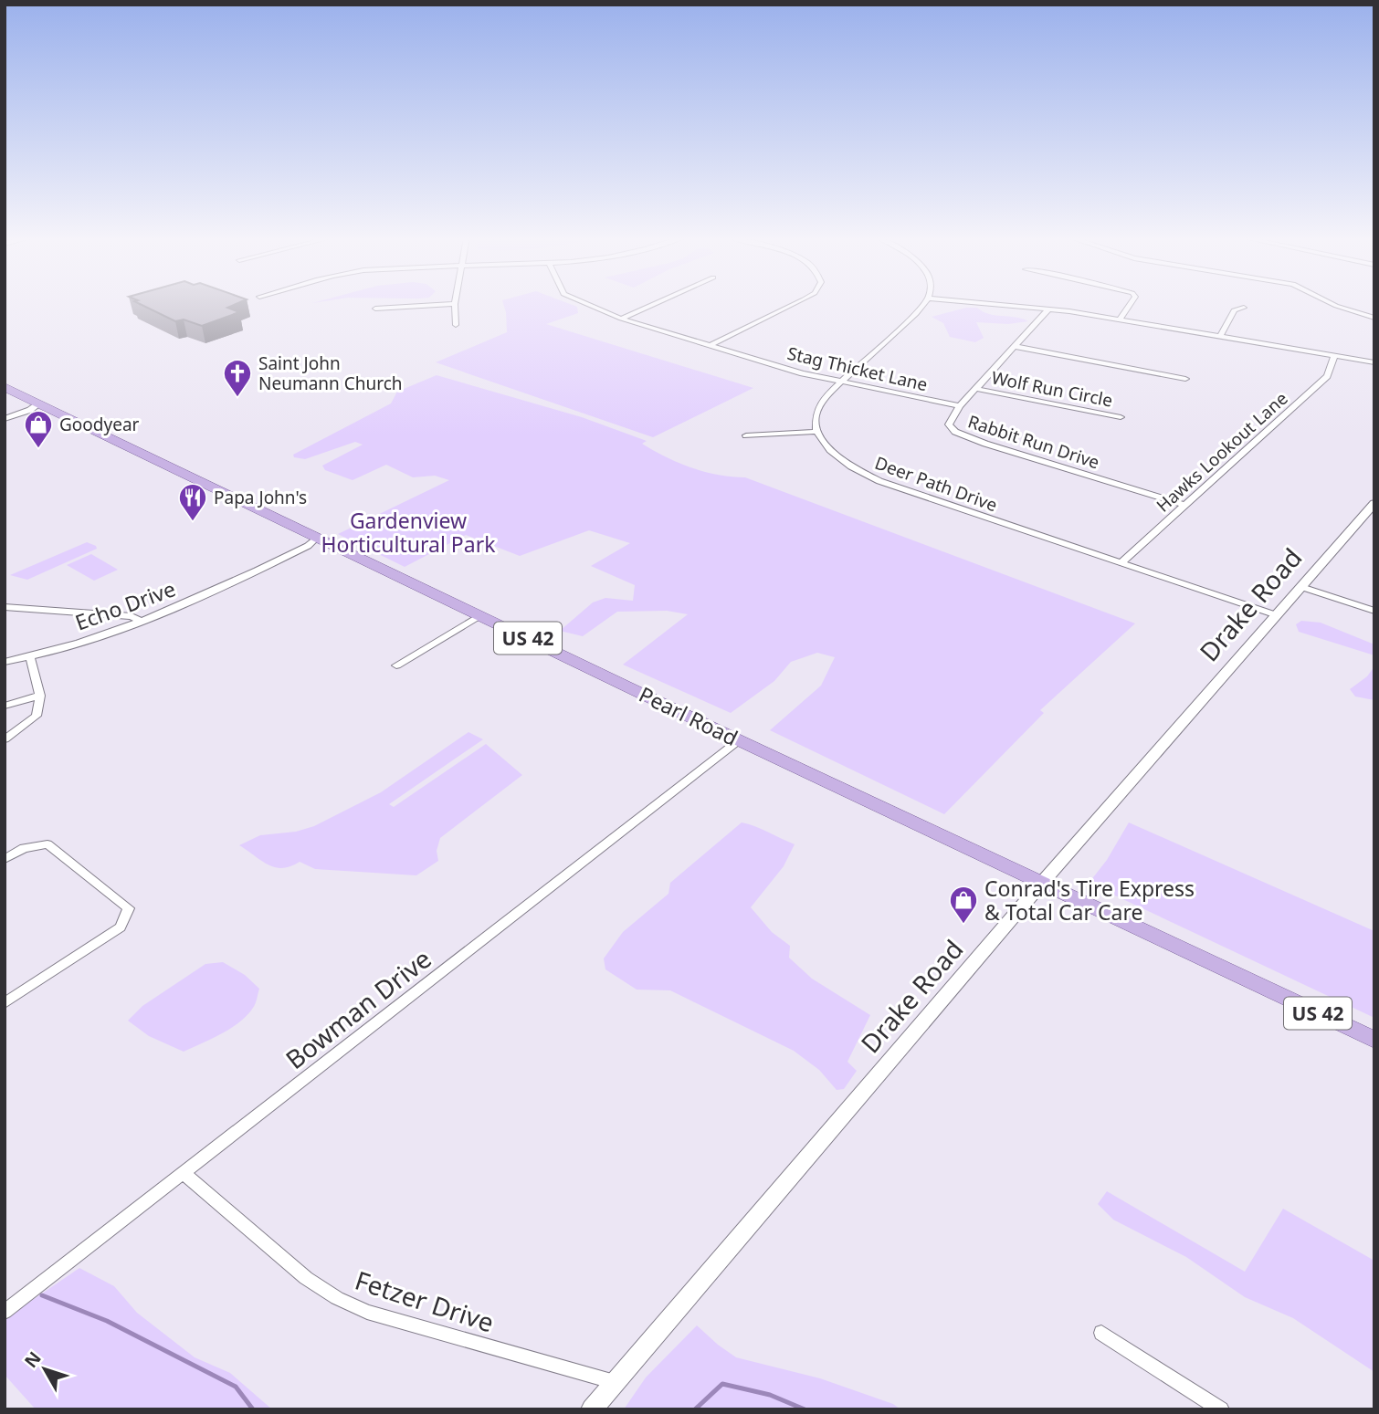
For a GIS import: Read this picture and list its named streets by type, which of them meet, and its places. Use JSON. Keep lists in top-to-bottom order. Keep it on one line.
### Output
{"streets":{"main road":["US 42","Pearl Road"],"street":["Stag Thicket Lane","Wolf Run Circle","Rabbit Run Drive","Hawks Lookout Lane","Deer Path Drive","Drake Road","Echo Drive","Bowman Drive","Fetzer Drive"]},"crossings":[["Stag Thicket Lane","Rabbit Run Drive"],["Wolf Run Circle","Rabbit Run Drive"],["Rabbit Run Drive","Hawks Lookout Lane"],["Hawks Lookout Lane","Deer Path Drive"],["Deer Path Drive","Drake Road"],["Drake Road","Pearl Road"],["Drake Road","Fetzer Drive"],["Echo Drive","Pearl Road"],["Pearl Road","Bowman Drive"],["Bowman Drive","Fetzer Drive"]],"parks":["Gardenview Horticultural Park"],"places":{"church":["Saint John Neumann Church"],"shop":["Goodyear","Conrad's Tire Express & Total Car Care"],"restaurant":["Papa John's"]},"north":"top left"}
